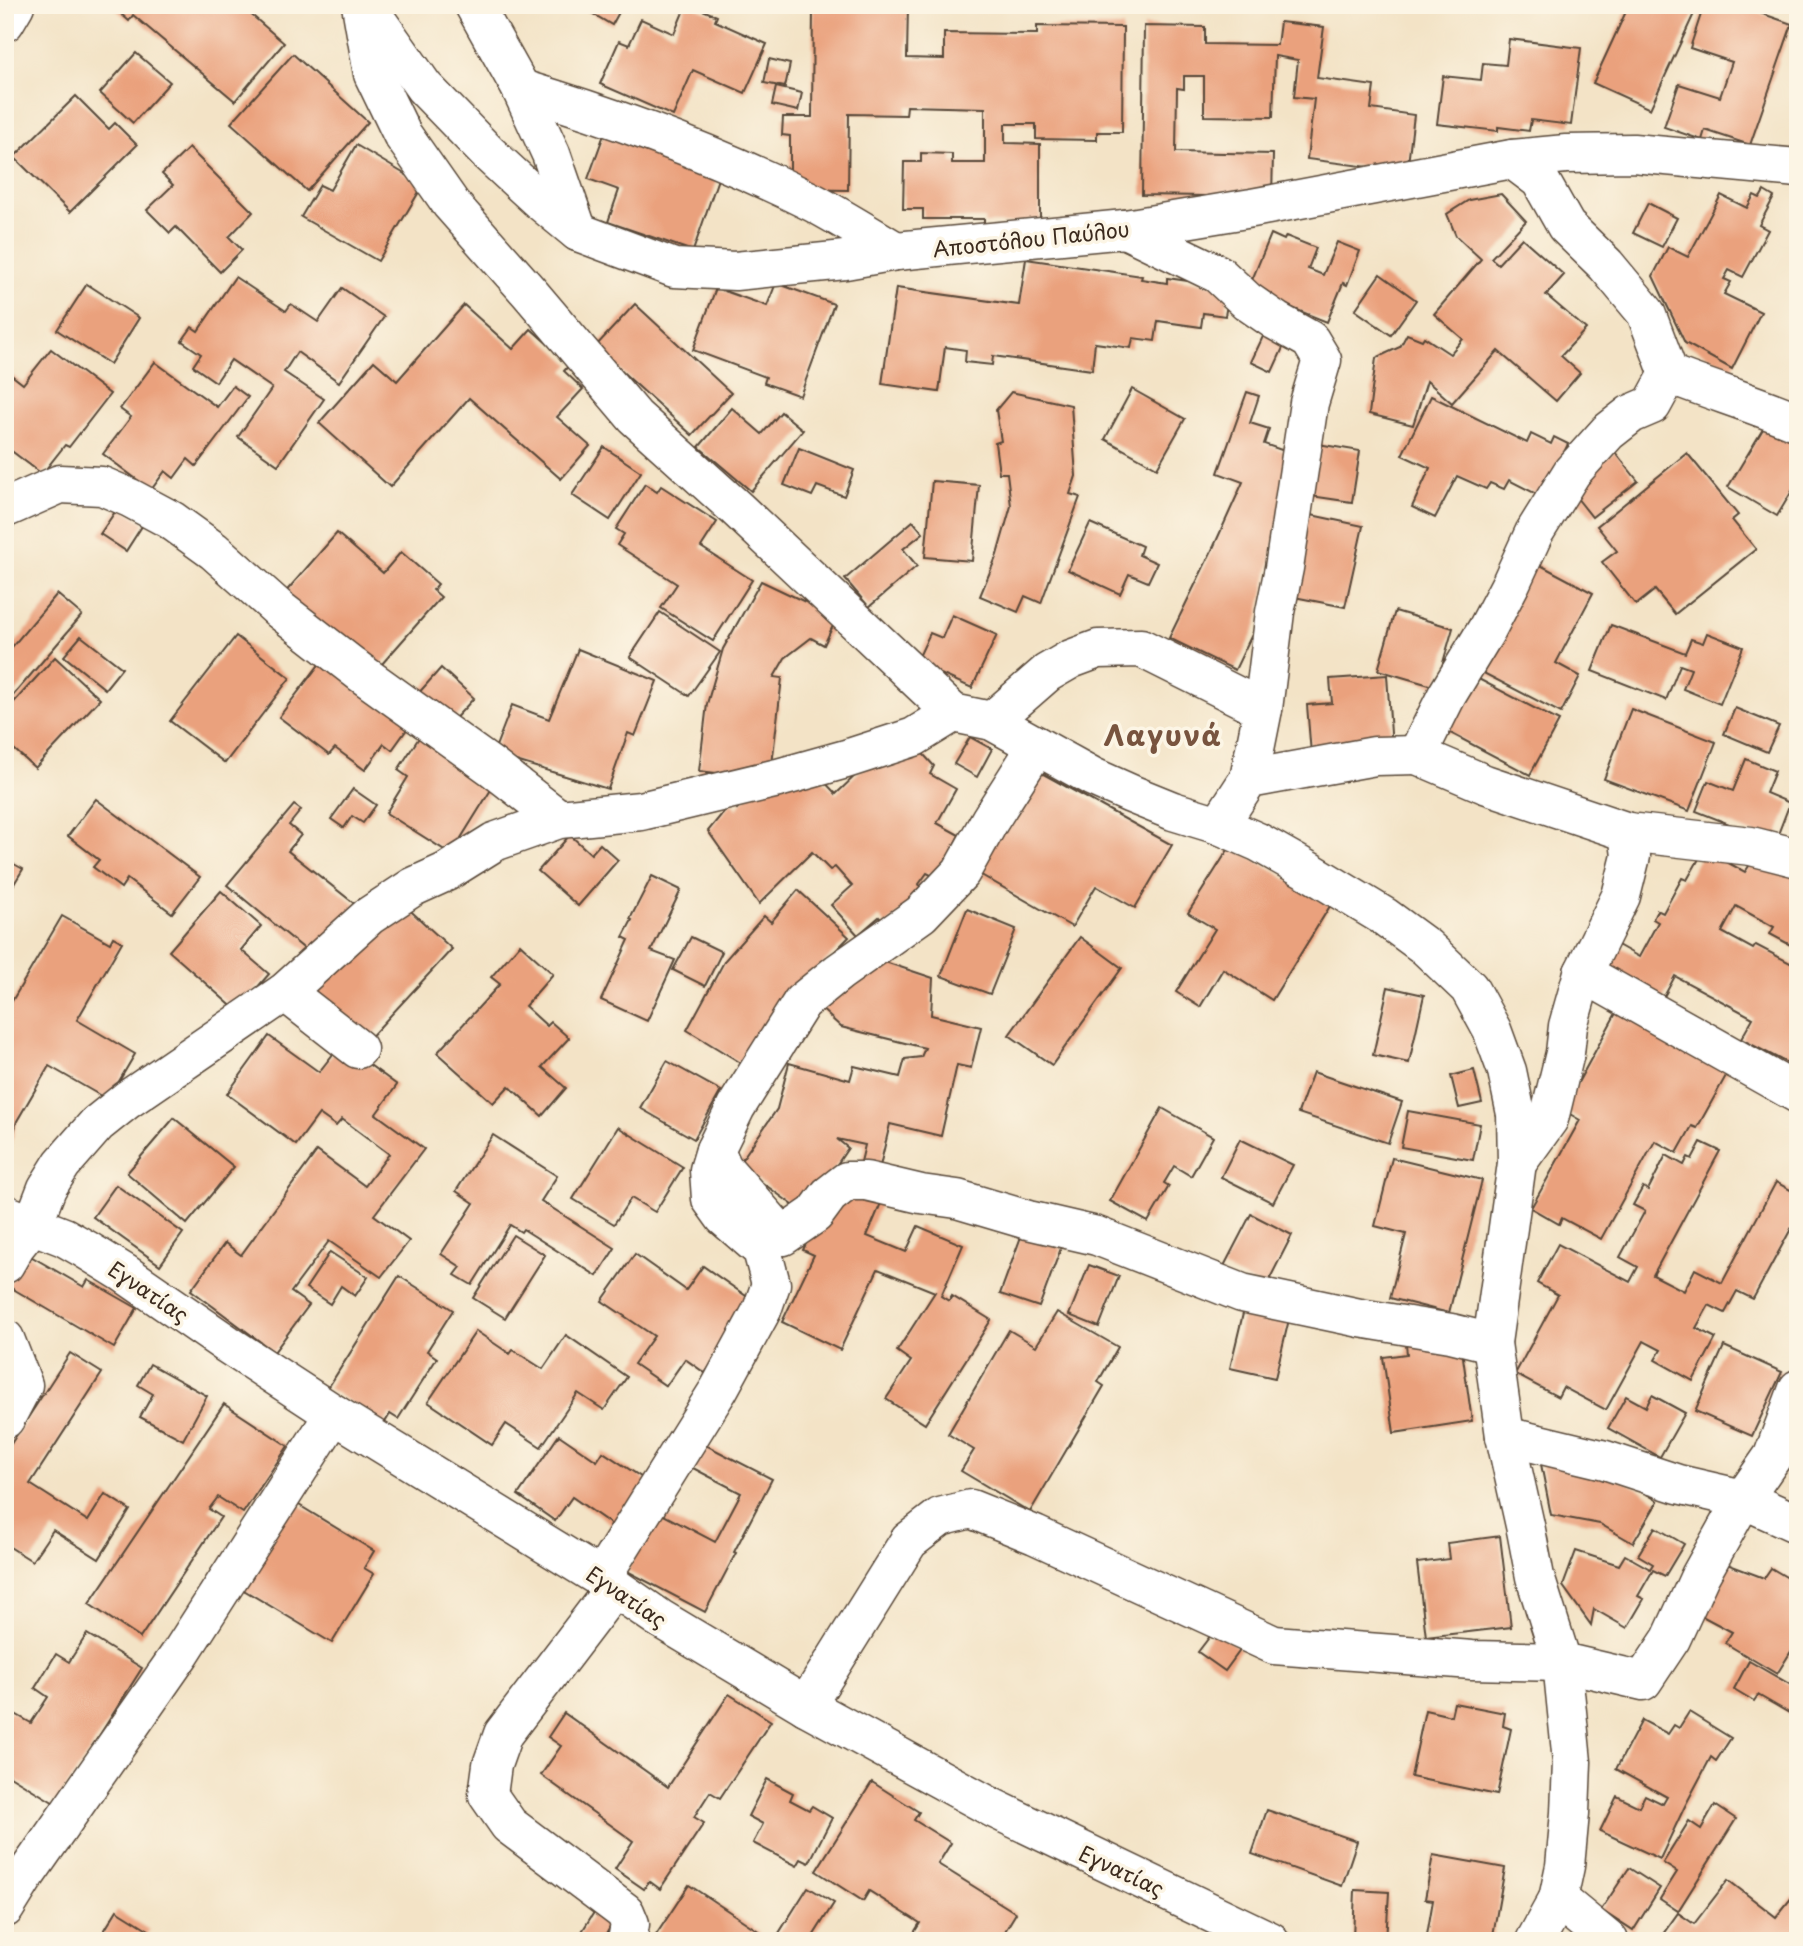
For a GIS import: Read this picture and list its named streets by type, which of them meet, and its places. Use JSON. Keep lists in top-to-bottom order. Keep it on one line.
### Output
{"streets":{"street":["Αποστόλου Παύλου","Εγνατίας"]},"districts":["Λαγυνά"]}
